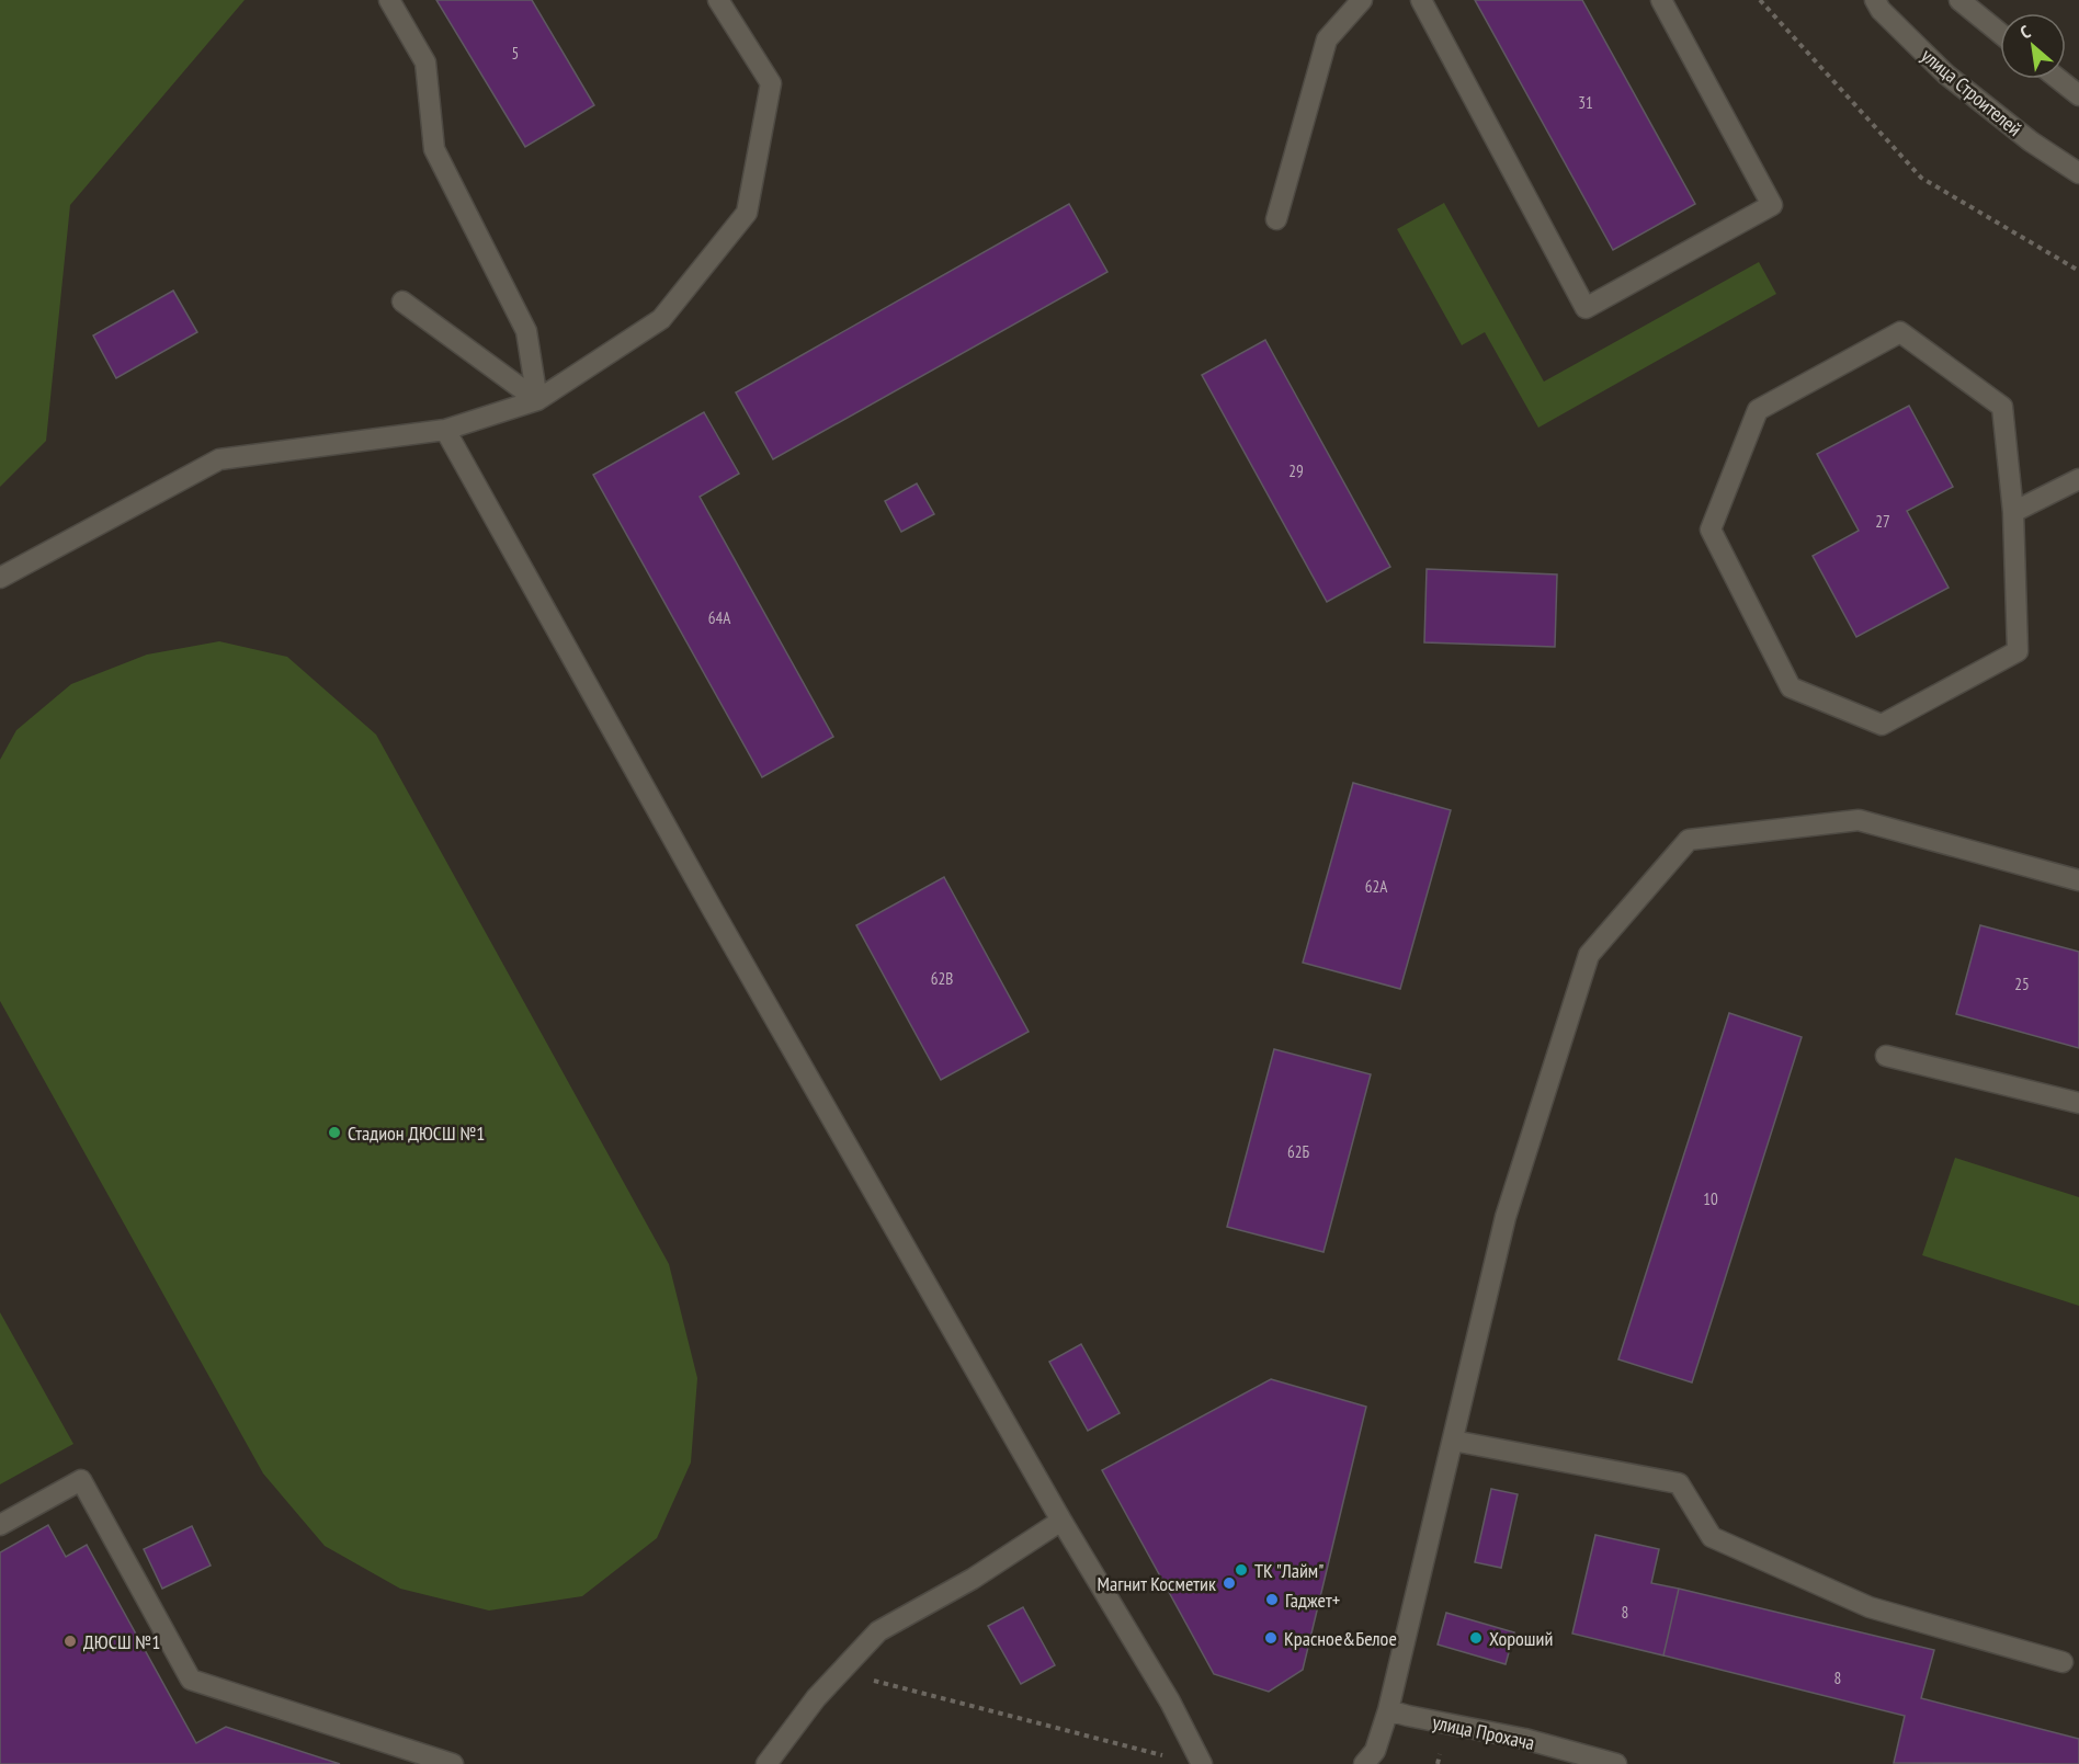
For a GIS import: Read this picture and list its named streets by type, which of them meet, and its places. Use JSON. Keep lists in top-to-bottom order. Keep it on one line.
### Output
{"streets":{"street":["улица Строителей","улица Прохача"]},"places":["Стадион ДЮСШ №1","ТК \"Лайм\"","Магнит Косметик","Гаджет+","Красное&Белое","Хороший","ДЮСШ №1"],"house_numbers":["5","31","29","27","64А","62А","62В","25","62Б","10","8","8"],"north":"top left"}
